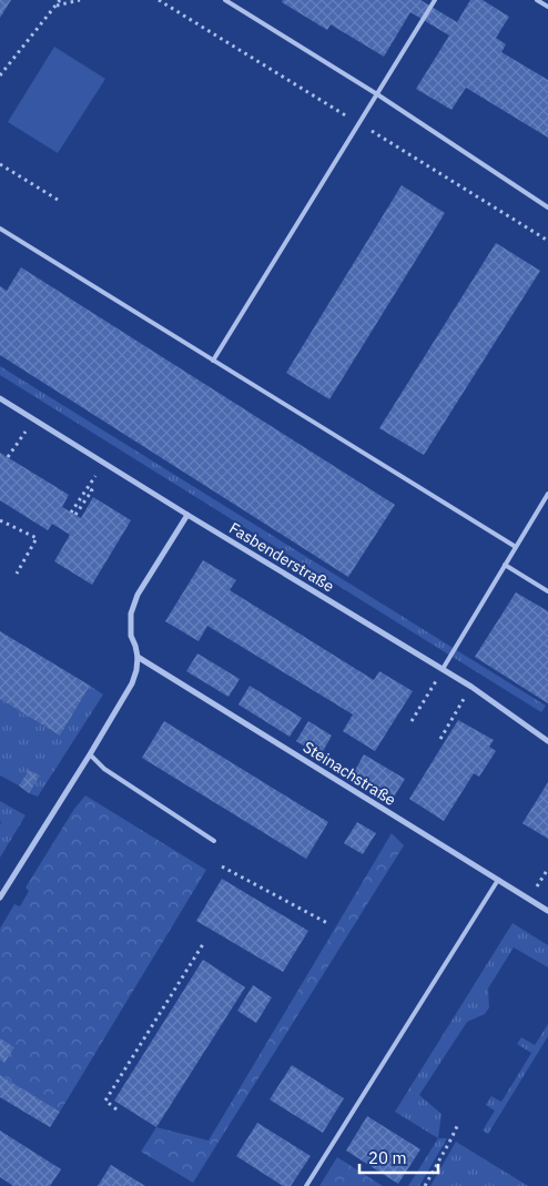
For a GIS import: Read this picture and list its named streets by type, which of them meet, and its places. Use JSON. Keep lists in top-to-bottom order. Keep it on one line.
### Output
{"streets":{"street":["Fasbenderstraße","Steinachstraße"]},"scale_bar":"20 m"}
